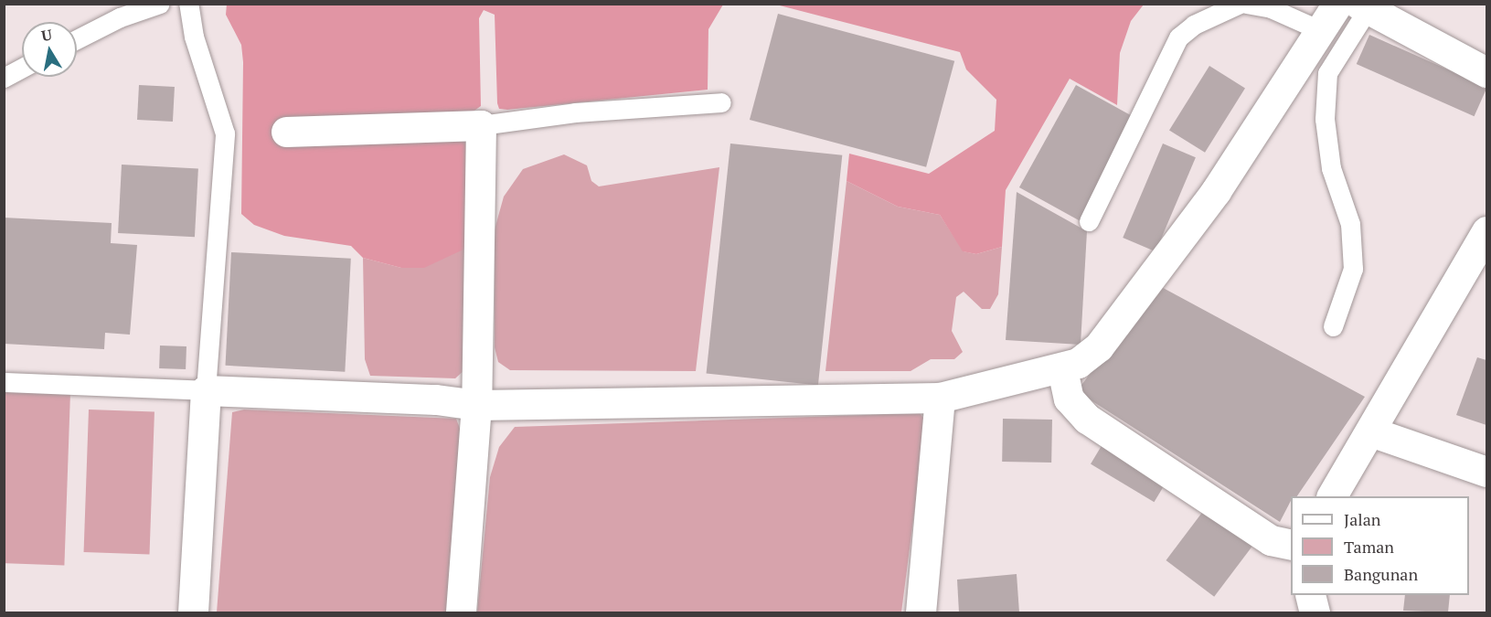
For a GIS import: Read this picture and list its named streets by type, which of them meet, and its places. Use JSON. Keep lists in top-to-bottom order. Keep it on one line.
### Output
{"legend":["Jalan","Taman","Bangunan"],"north":"top"}
